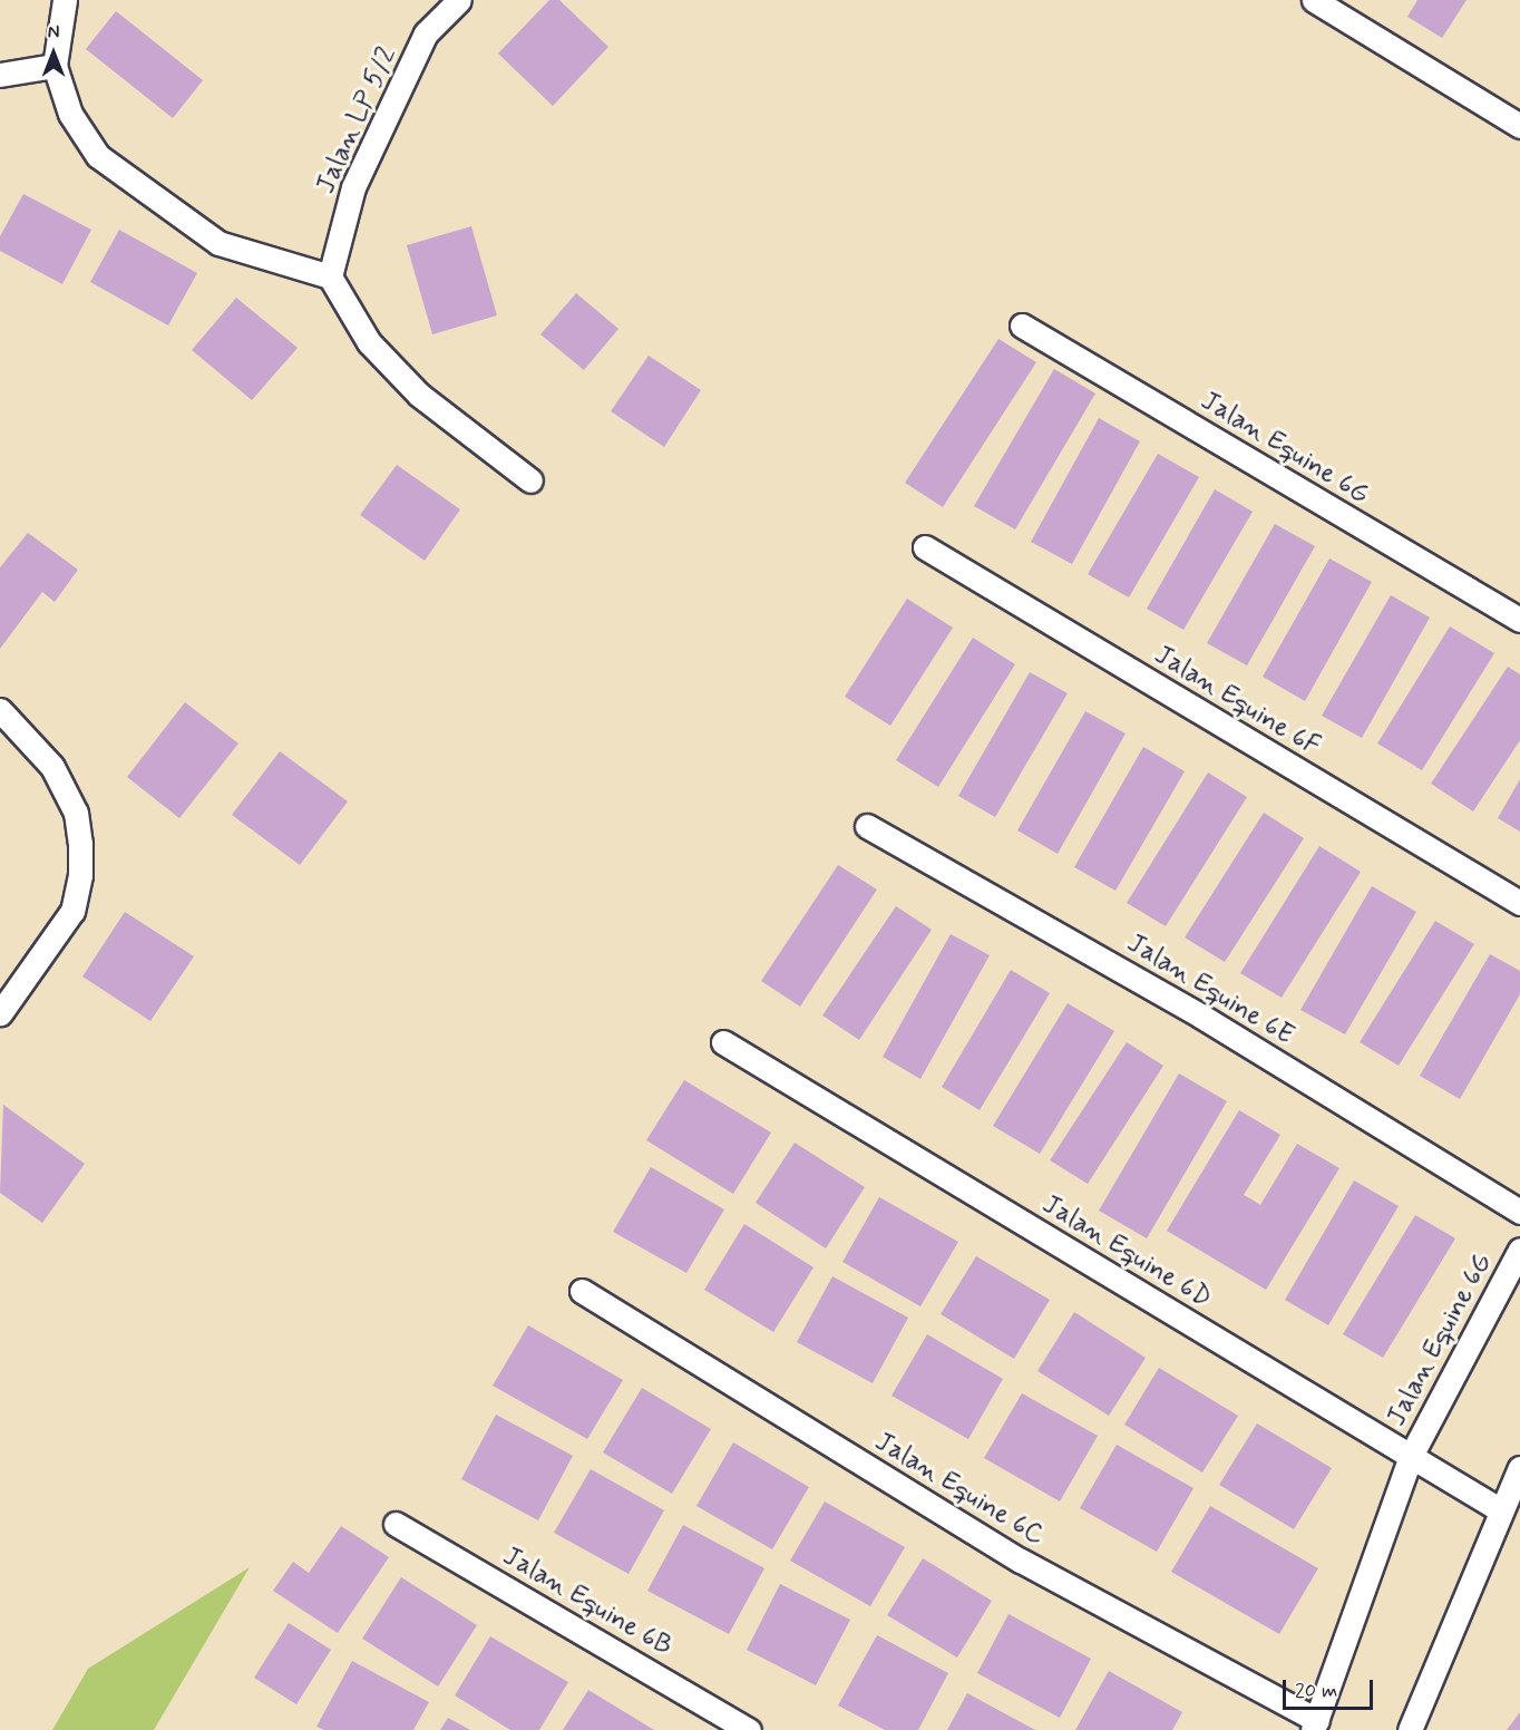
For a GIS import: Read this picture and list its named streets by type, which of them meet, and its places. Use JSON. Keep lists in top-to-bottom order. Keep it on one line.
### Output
{"streets":{"street":["Jalan LP 5/2","Jalan Equine 6G","Jalan Equine 6F","Jalan Equine 6E","Jalan Equine 6D","Jalan Equine 6C","Jalan Equine 6B"]},"crossings":[["Jalan Equine 6G","Jalan Equine 6D"],["Jalan Equine 6G","Jalan Equine 6C"]],"scale_bar":"20 m","north":"top"}
